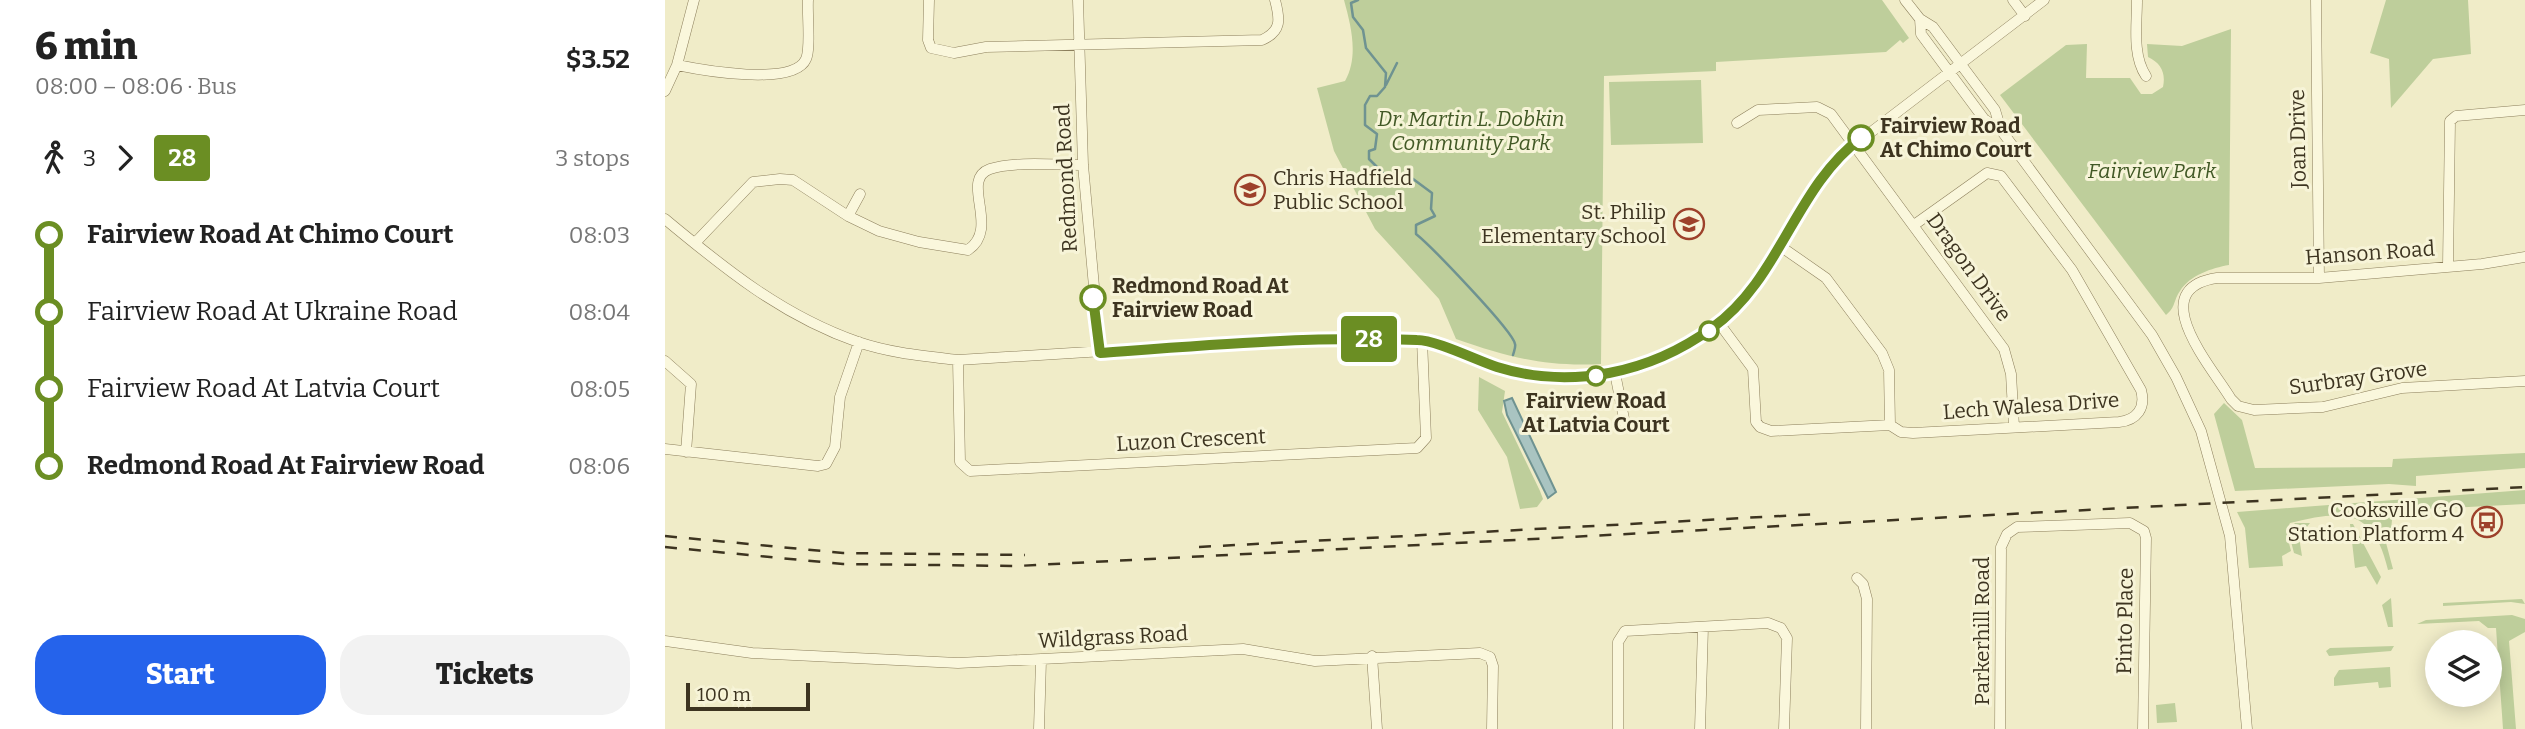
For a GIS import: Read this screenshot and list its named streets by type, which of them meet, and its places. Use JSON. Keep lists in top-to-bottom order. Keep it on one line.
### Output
{"streets":{"street":["Joan Drive","Redmond Road","Hanson Road","Dragon Drive","Surbray Grove","Lech Walesa Drive","Luzon Crescent","Pinto Place","Parkerhill Road","Wildgrass Road"]},"crossings":[["Joan Drive","Hanson Road"],["Hanson Road","Surbray Grove"],["Dragon Drive","Lech Walesa Drive"],["Pinto Place","Parkerhill Road"]],"parks":["Dr. Martin L. Dobkin Community Park","Fairview Park"],"places":{"other":["Fairview Road At Chimo Court","Redmond Road At Fairview Road","Fairview Road At Latvia Court"],"school or university":["Chris Hadfield Public School","St. Philip Elementary School"],"bus stop":["Cooksville GO Station Platform 4"]},"lines":["bus line 28"],"scale_bar":"100 m","page":{"heading":["6 min","08:00 – 08:06 · Bus","$3.52"],"on_map":"28","legs":["3","28","3 stops"],"list":[{"name":"Fairview Road At Chimo Court","value":"08:03"},{"name":"Fairview Road At Ukraine Road","value":"08:04"},{"name":"Fairview Road At Latvia Court","value":"08:05"},{"name":"Redmond Road At Fairview Road","value":"08:06"}],"buttons":["Start","Tickets"],"scale":"100 m"}}
